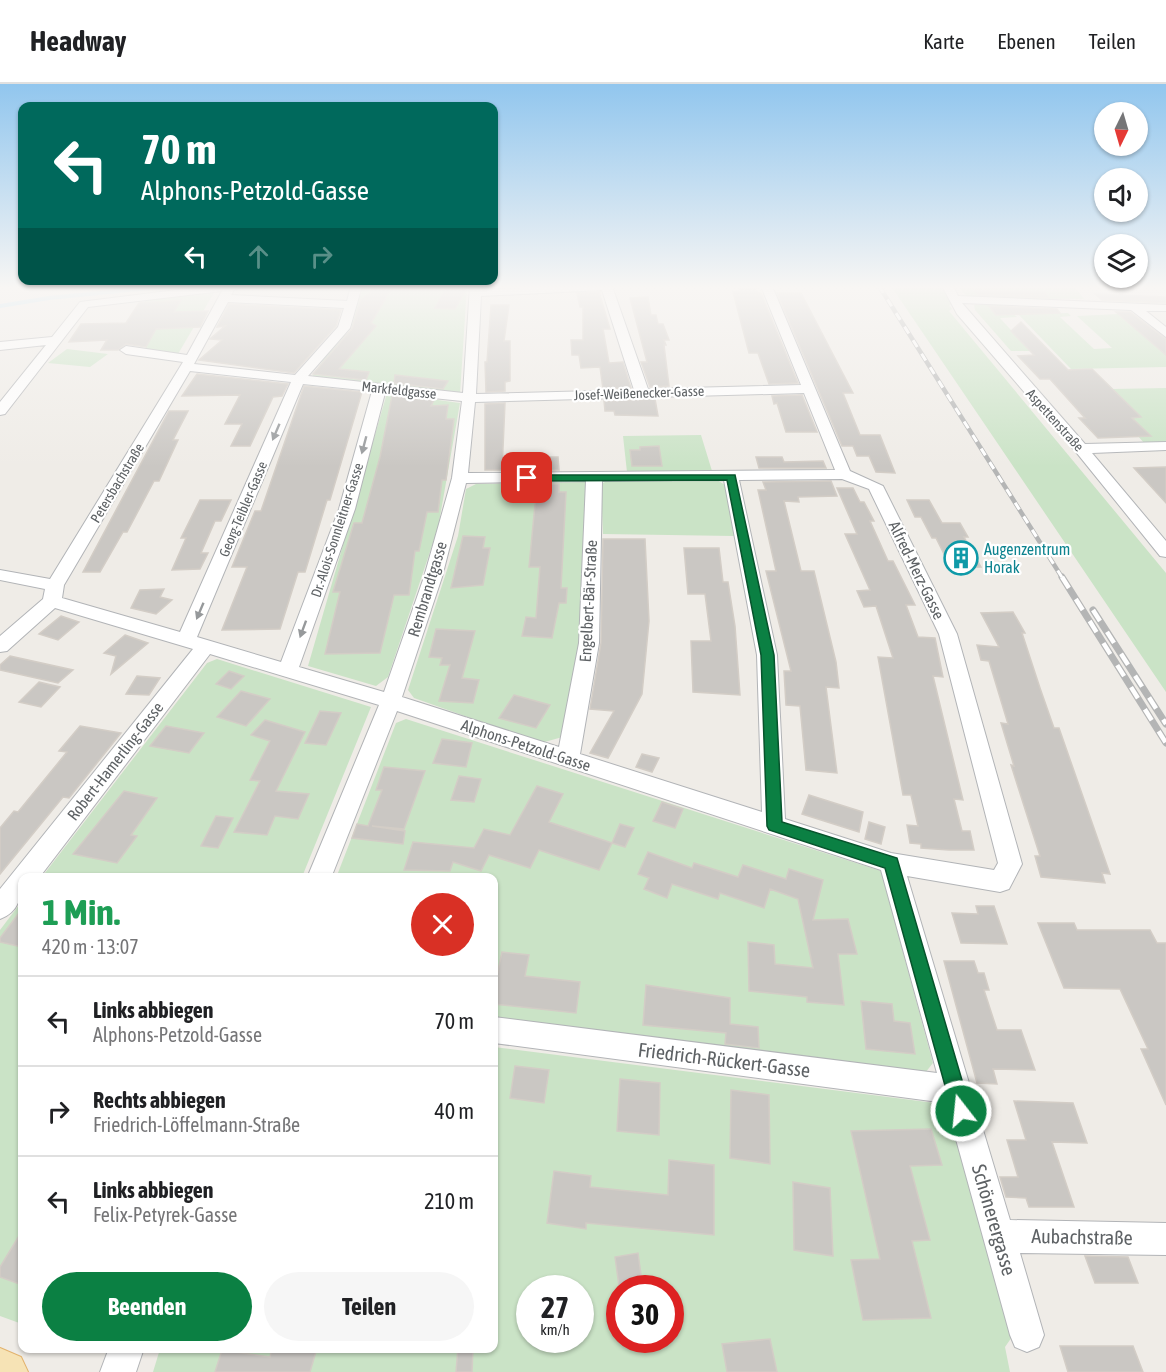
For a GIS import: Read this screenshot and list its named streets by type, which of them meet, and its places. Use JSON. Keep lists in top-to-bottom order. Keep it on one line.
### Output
{"streets":{"street":["Markfeldgasse","Josef-Weißenecker-Gasse","Aspettenstraße","Petersbachstraße","Georg-Teibler-Gasse","Dr.-Alois-Sonnleitner-Gasse","Alfred-Merz-Gasse","Rembrandtgasse","Engelbert-Bär-Straße","Alphons-Petzold-Gasse","Robert-Hamerling-Gasse","Friedrich-Rückert-Gasse","Schönerergasse","Aubachstraße"]},"crossings":[["Markfeldgasse","Josef-Weißenecker-Gasse"],["Markfeldgasse","Petersbachstraße"],["Markfeldgasse","Georg-Teibler-Gasse"],["Markfeldgasse","Dr.-Alois-Sonnleitner-Gasse"],["Markfeldgasse","Rembrandtgasse"],["Josef-Weißenecker-Gasse","Rembrandtgasse"],["Petersbachstraße","Alphons-Petzold-Gasse"],["Georg-Teibler-Gasse","Alphons-Petzold-Gasse"],["Georg-Teibler-Gasse","Robert-Hamerling-Gasse"],["Dr.-Alois-Sonnleitner-Gasse","Alphons-Petzold-Gasse"],["Alfred-Merz-Gasse","Alphons-Petzold-Gasse"],["Rembrandtgasse","Alphons-Petzold-Gasse"],["Engelbert-Bär-Straße","Alphons-Petzold-Gasse"],["Alphons-Petzold-Gasse","Robert-Hamerling-Gasse"],["Alphons-Petzold-Gasse","Schönerergasse"],["Friedrich-Rückert-Gasse","Schönerergasse"],["Schönerergasse","Aubachstraße"]],"one_way":["Georg-Teibler-Gasse","Dr.-Alois-Sonnleitner-Gasse"],"places":{"building":["Augenzentrum Horak"]},"north":"bottom","page":{"header":"Headway","nav":["Karte","Ebenen","Teilen"],"turn":["70 m","Alphons-Petzold-Gasse"],"heading":["1 Min.","420 m · 13:07"],"list":[{"name":"Links abbiegen","note":"Alphons-Petzold-Gasse","value":"70 m"},{"name":"Rechts abbiegen","note":"Friedrich-Löffelmann-Straße","value":"40 m"},{"name":"Links abbiegen","note":"Felix-Petyrek-Gasse","value":"210 m"}],"buttons":["Beenden","Teilen"],"speed":"27 km/h","limit":"30"}}
